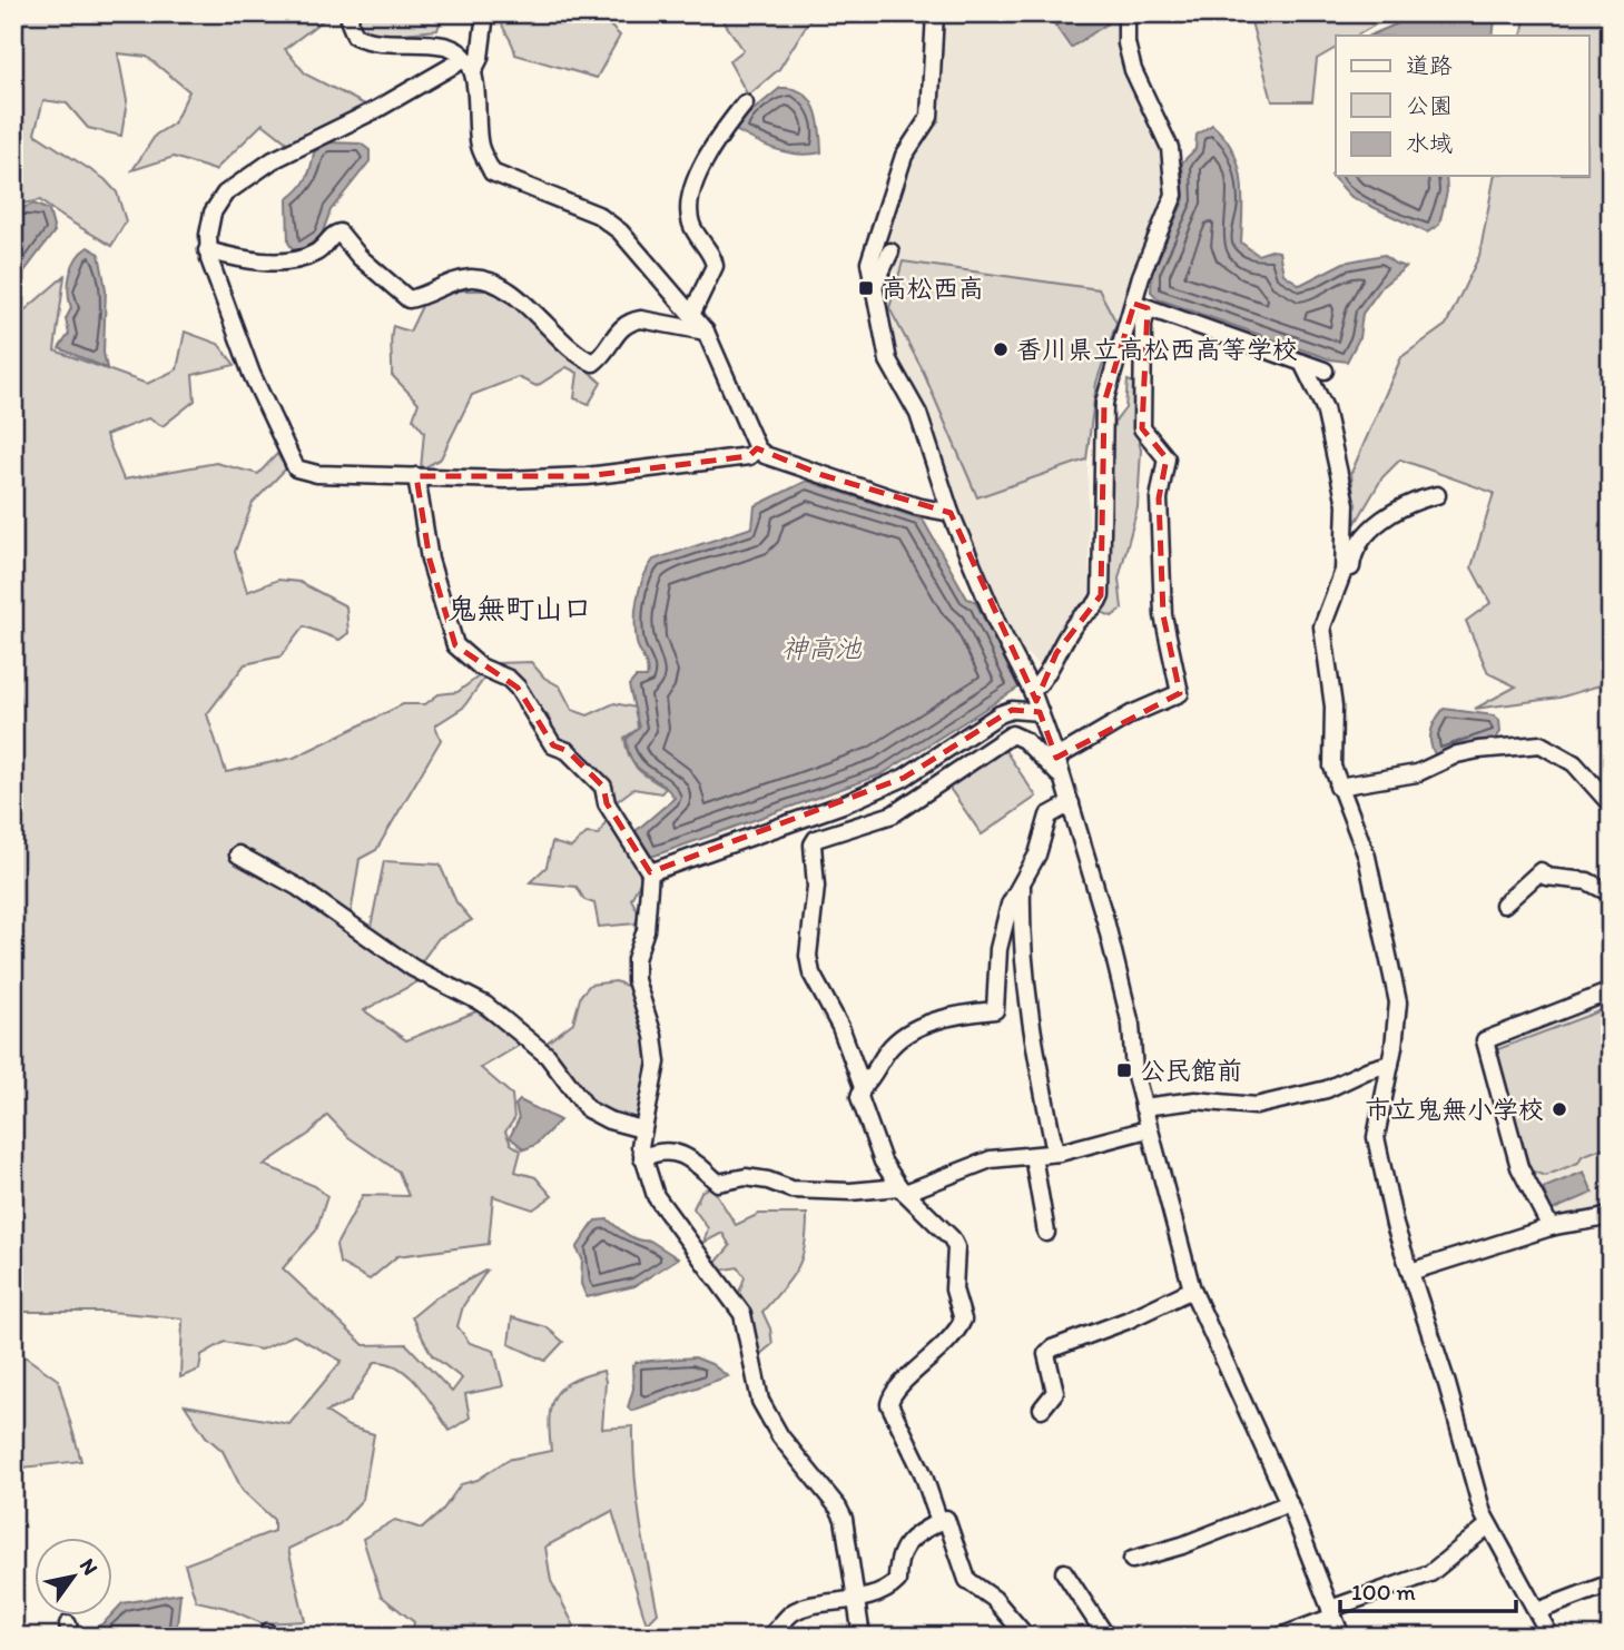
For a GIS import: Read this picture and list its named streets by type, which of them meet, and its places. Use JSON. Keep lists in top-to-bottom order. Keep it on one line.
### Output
{"districts":["鬼無町山口"],"water":["神高池"],"places":{"transit":["高松西高","公民館前"],"other":["香川県立高松西高等学校","市立鬼無小学校"]},"legend":["道路","公園","水域"],"scale_bar":"100 m","north":"top right"}
